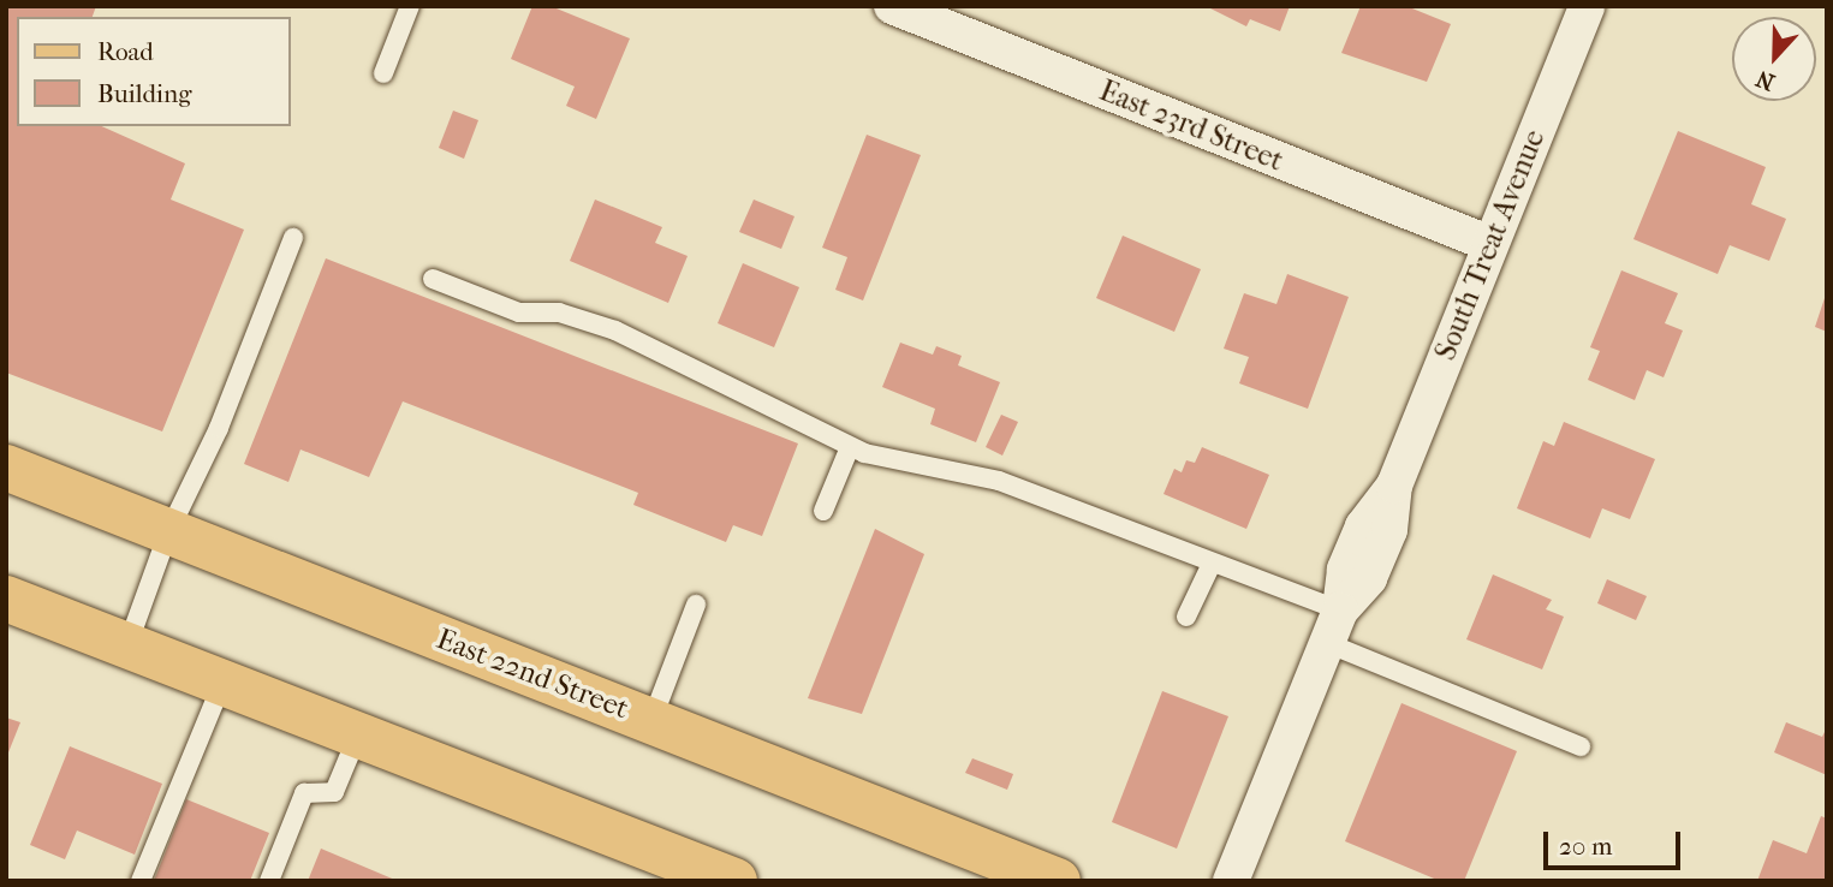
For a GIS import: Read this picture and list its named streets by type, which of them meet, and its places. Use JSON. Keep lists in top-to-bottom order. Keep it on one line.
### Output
{"streets":{"main road":["East 22nd Street"],"street":["East 23rd Street","South Treat Avenue"]},"crossings":[["East 23rd Street","South Treat Avenue"]],"legend":["Road","Building"],"scale_bar":"20 m","north":"bottom"}
